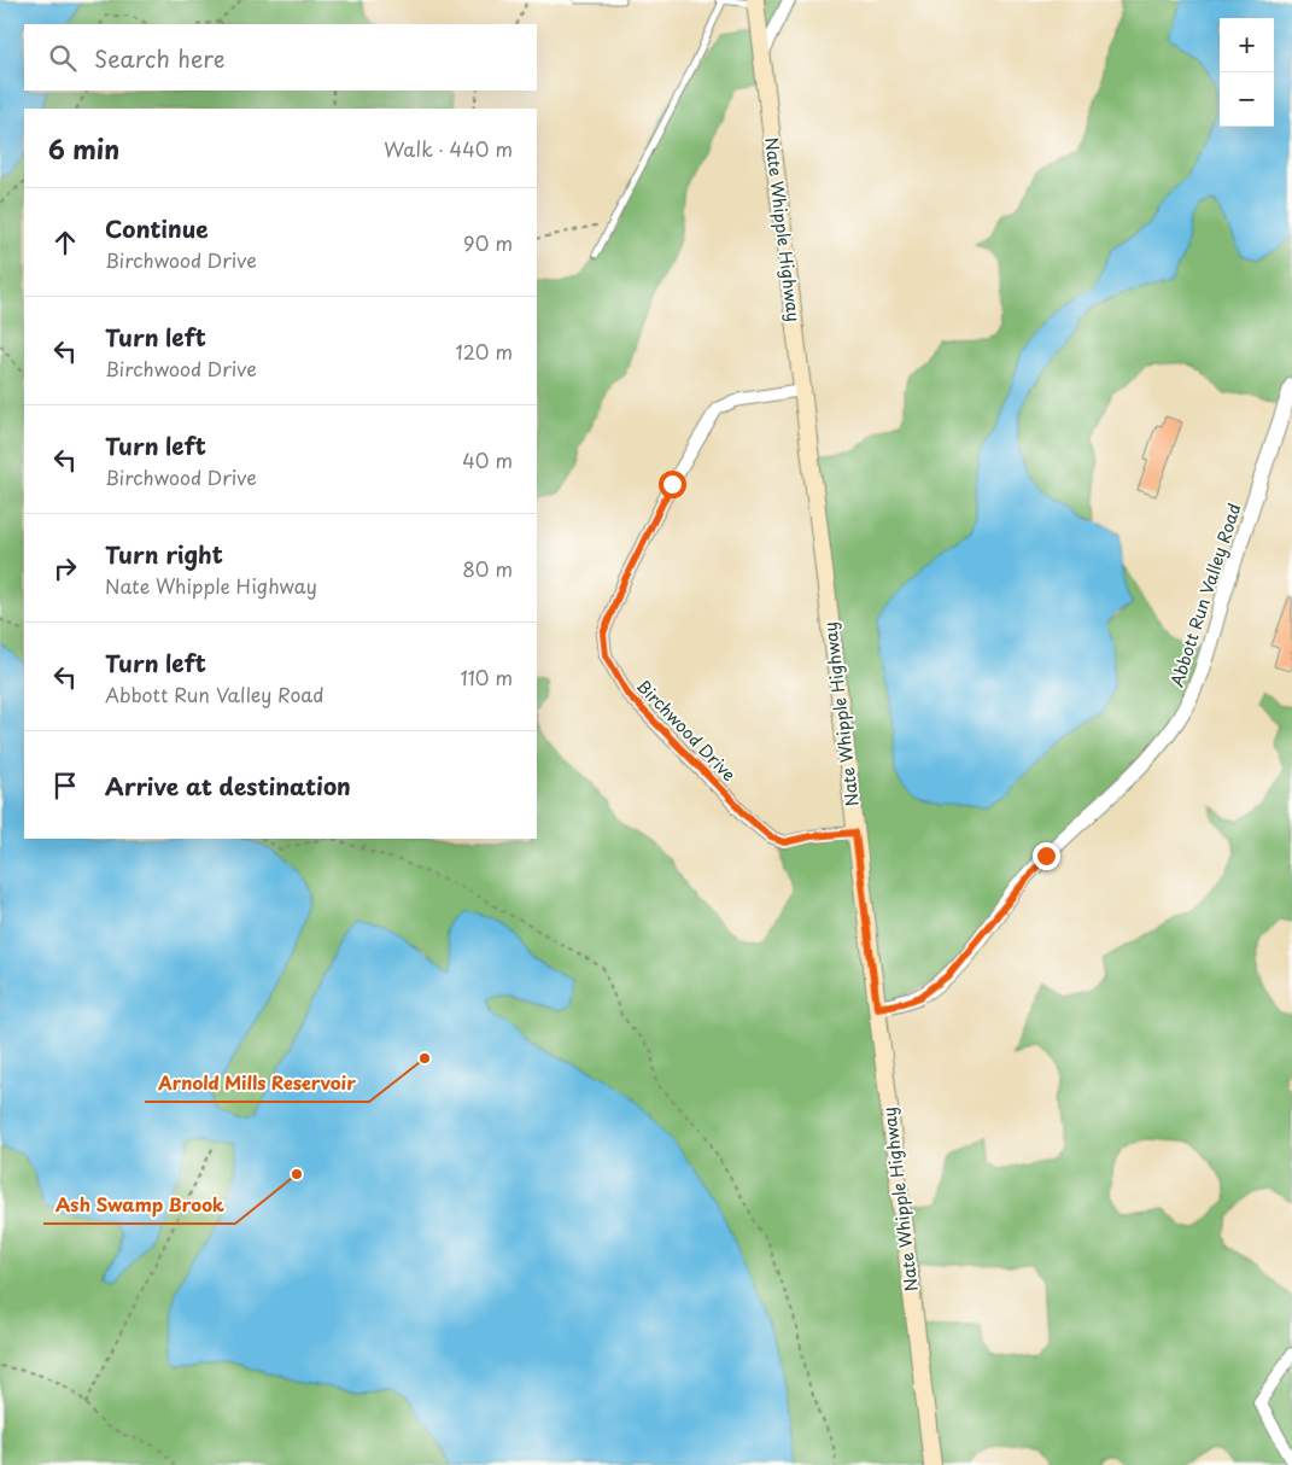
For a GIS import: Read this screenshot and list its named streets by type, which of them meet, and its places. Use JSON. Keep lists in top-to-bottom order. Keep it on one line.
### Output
{"streets":{"main road":["Nate Whipple Highway"],"street":["Abbott Run Valley Road","Birchwood Drive"]},"crossings":[["Nate Whipple Highway","Abbott Run Valley Road"],["Nate Whipple Highway","Birchwood Drive"]],"places":["Arnold Mills Reservoir","Ash Swamp Brook"],"page":{"map_buttons":["+","−"],"search":"Search here","heading":["6 min","Walk · 440 m"],"list":[["Continue","Birchwood Drive","90 m"],["Turn left","Birchwood Drive","120 m"],["Turn left","Birchwood Drive","40 m"],["Turn right","Nate Whipple Highway","80 m"],["Turn left","Abbott Run Valley Road","110 m"],"Arrive at destination"]}}
